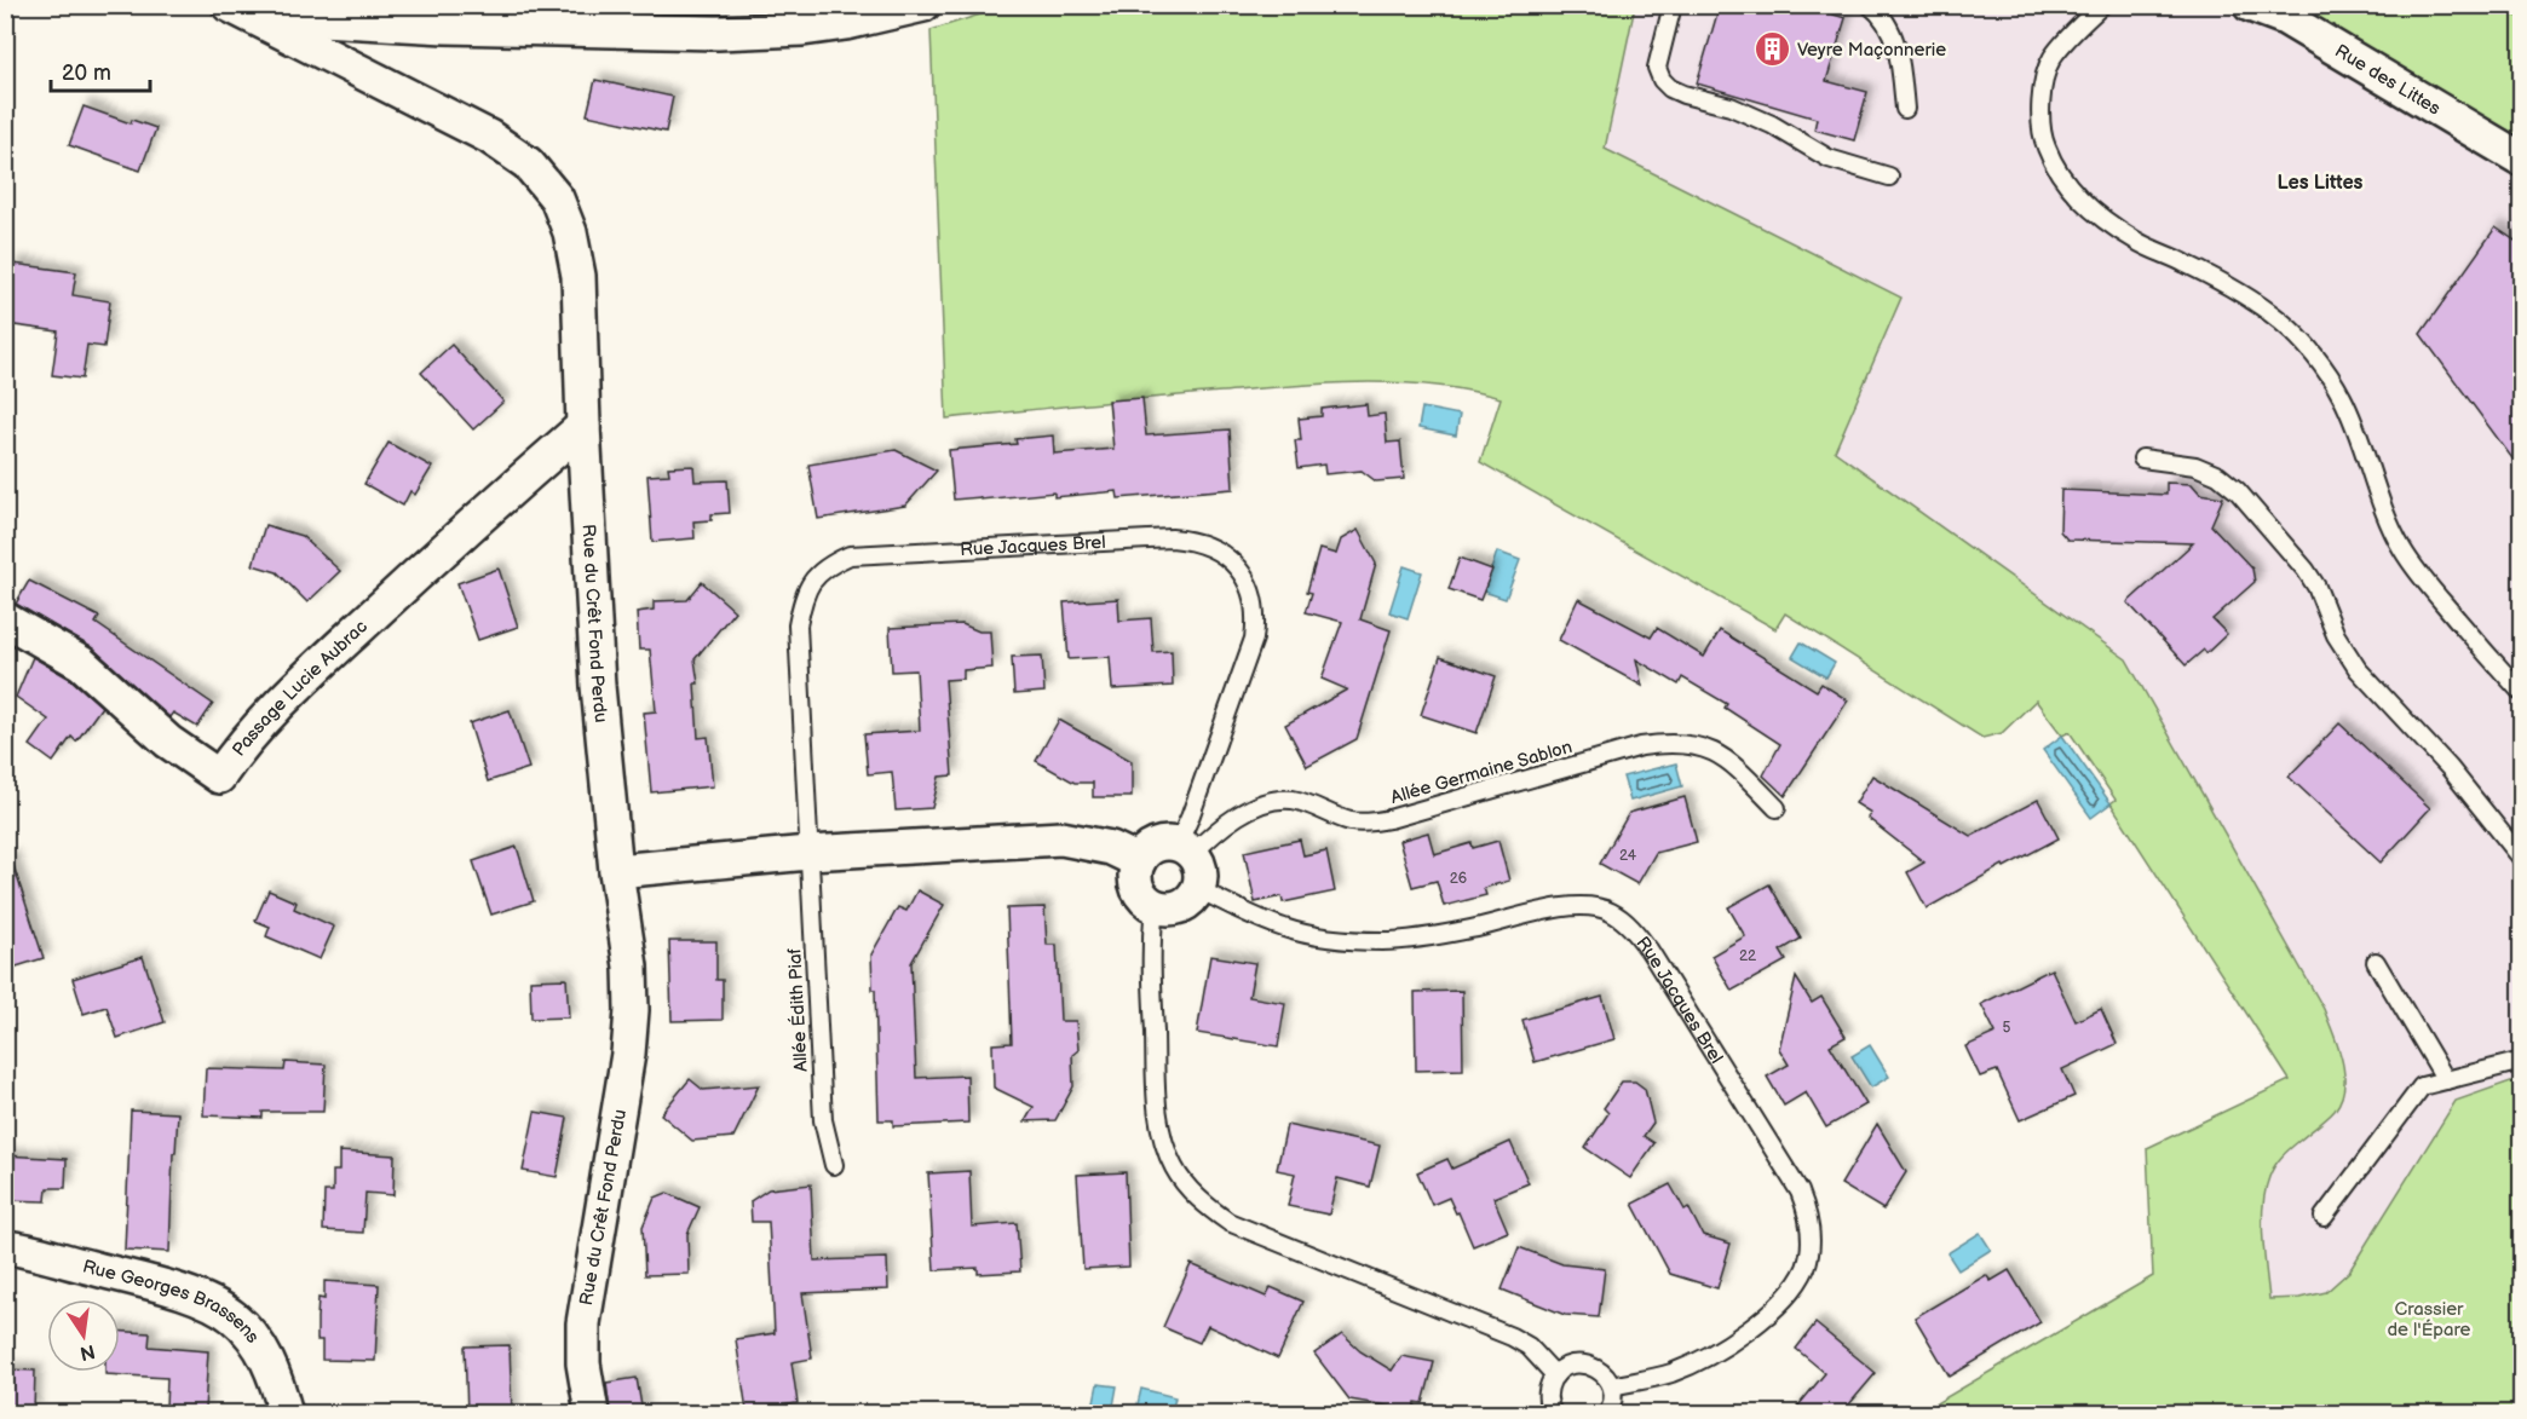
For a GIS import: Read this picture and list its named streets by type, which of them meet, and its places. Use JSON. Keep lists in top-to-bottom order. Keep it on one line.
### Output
{"streets":{"street":["Rue des Littes","Rue du Crêt Fond Perdu","Passage Lucie Aubrac","Rue Georges Brassens"],"lane":["Rue Jacques Brel","Allée Germaine Sablon","Allée Édith Piaf"]},"crossings":[["Rue Jacques Brel","Allée Germaine Sablon"],["Rue Jacques Brel","Allée Édith Piaf"],["Rue du Crêt Fond Perdu","Passage Lucie Aubrac"]],"districts":["Les Littes"],"parks":["Crassier de l'Épare"],"places":{"building":["Veyre Maçonnerie"]},"house_numbers":["24","26","22","5"],"scale_bar":"20 m","north":"bottom"}
